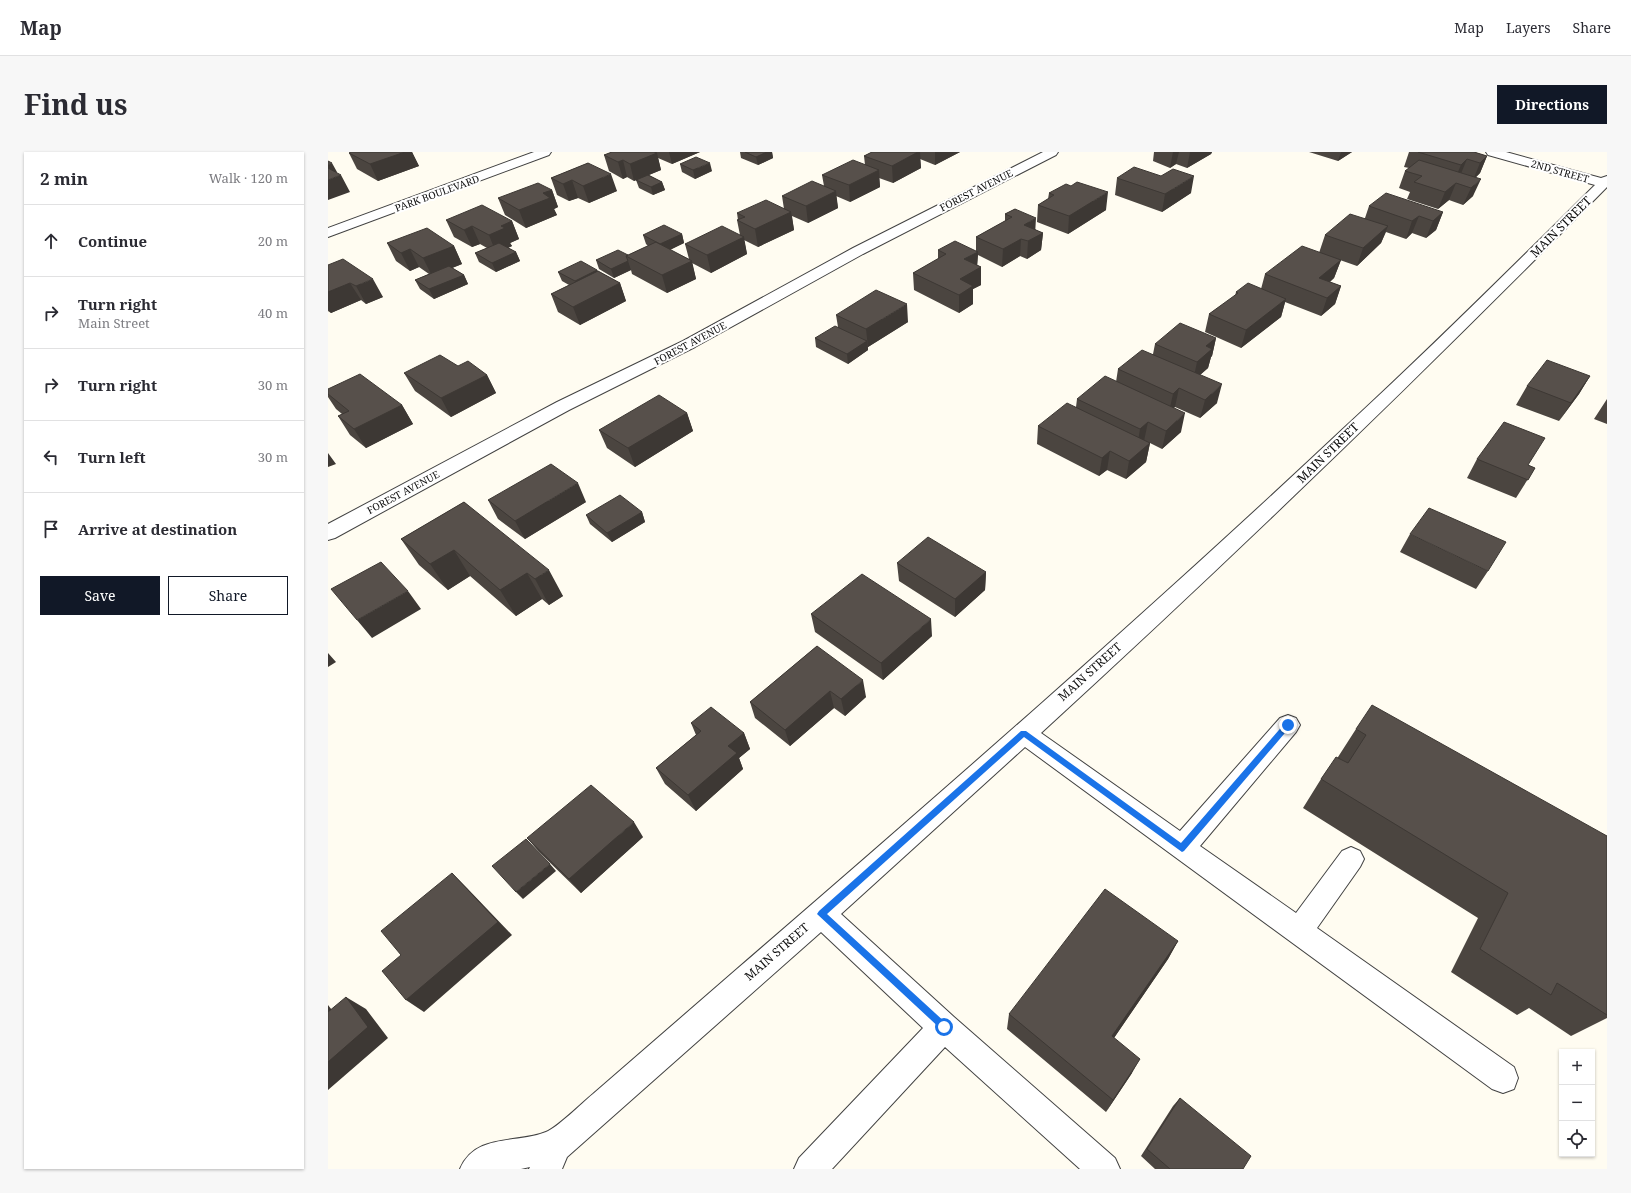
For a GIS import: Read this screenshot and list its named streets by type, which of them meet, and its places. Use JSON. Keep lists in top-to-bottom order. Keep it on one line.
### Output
{"streets":{"street":["2ND STREET","FOREST AVENUE","PARK BOULEVARD","MAIN STREET"]},"crossings":[["2ND STREET","MAIN STREET"]],"page":{"header":"Map","nav":["Map","Layers","Share"],"title":"Find us","buttons":["Directions",["Save","Share"]],"heading":["2 min","Walk · 120 m"],"list":[["Continue","20 m"],["Turn right","Main Street","40 m"],["Turn right","30 m"],["Turn left","30 m"],"Arrive at destination"],"map_buttons":["+","−"]}}
